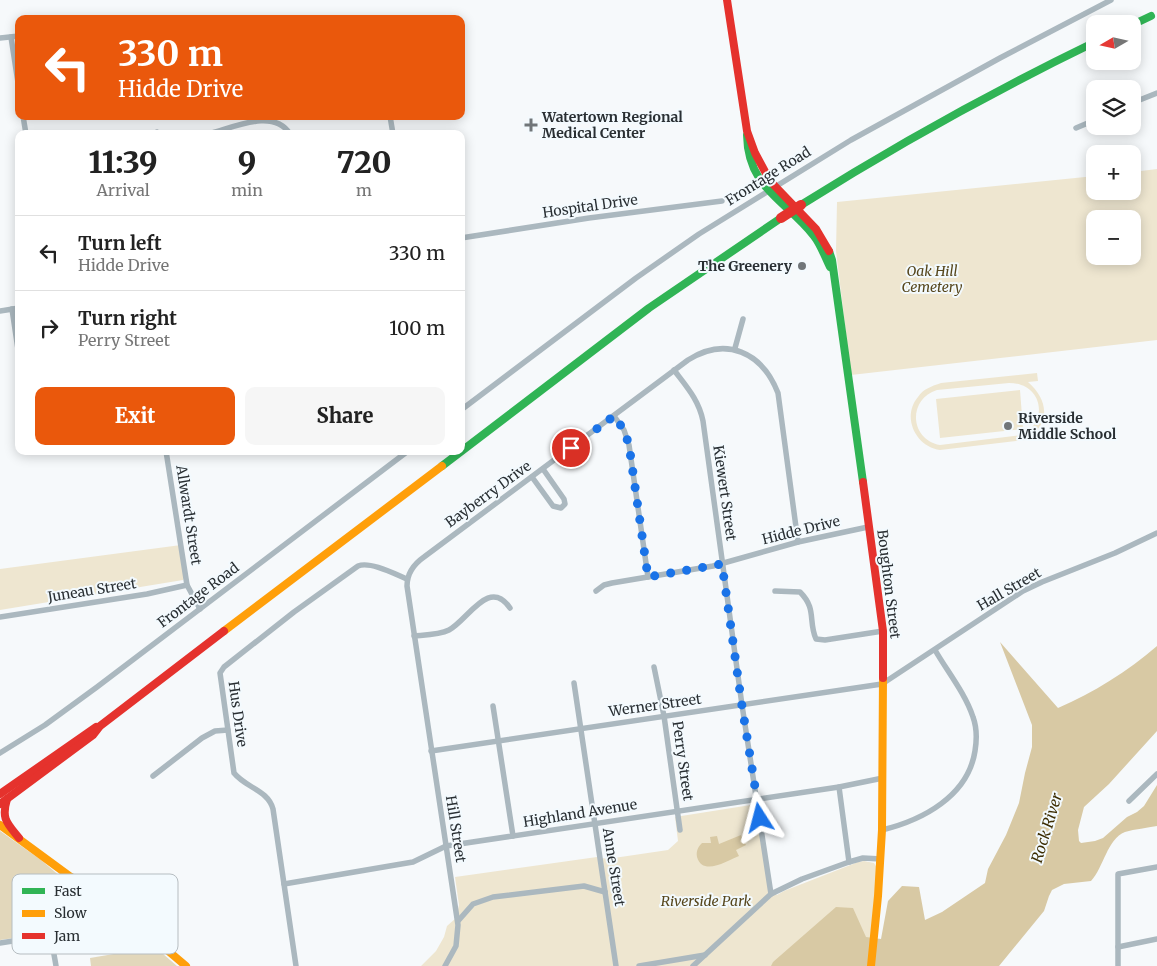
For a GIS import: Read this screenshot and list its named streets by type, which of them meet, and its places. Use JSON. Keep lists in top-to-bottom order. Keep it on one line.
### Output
{"streets":{"main road":["Boughton Street"],"street":["Frontage Road","Hospital Drive","Kiewert Street","Bayberry Drive","Allwardt Street","Hidde Drive","Hall Street","Juneau Street","Werner Street","Hus Drive","Perry Street","Highland Avenue","Hill Street","Anne Street"]},"crossings":[["Frontage Road","Allwardt Street"],["Frontage Road","Boughton Street"],["Kiewert Street","Bayberry Drive"],["Kiewert Street","Hidde Drive"],["Kiewert Street","Werner Street"],["Kiewert Street","Highland Avenue"],["Bayberry Drive","Hus Drive"],["Allwardt Street","Juneau Street"],["Hidde Drive","Boughton Street"],["Boughton Street","Hall Street"],["Boughton Street","Werner Street"],["Boughton Street","Highland Avenue"],["Hall Street","Werner Street"],["Werner Street","Perry Street"],["Werner Street","Hill Street"],["Werner Street","Anne Street"],["Hus Drive","Highland Avenue"],["Perry Street","Highland Avenue"],["Highland Avenue","Hill Street"],["Highland Avenue","Anne Street"]],"water":["Rock River"],"parks":["Oak Hill Cemetery","Riverside Park"],"places":{"health":["Watertown Regional Medical Center"],"other":["The Greenery","Riverside Middle School"]},"legend":["Fast","Slow","Jam"],"north":"left","page":{"map_buttons":["+","−"],"turn":["330 m","Hidde Drive"],"eta":["11:39","Arrival","9","min","720","m"],"list":[{"name":"Turn left","note":"Hidde Drive","value":"330 m"},{"name":"Turn right","note":"Perry Street","value":"100 m"}],"buttons":["Exit","Share"]}}
